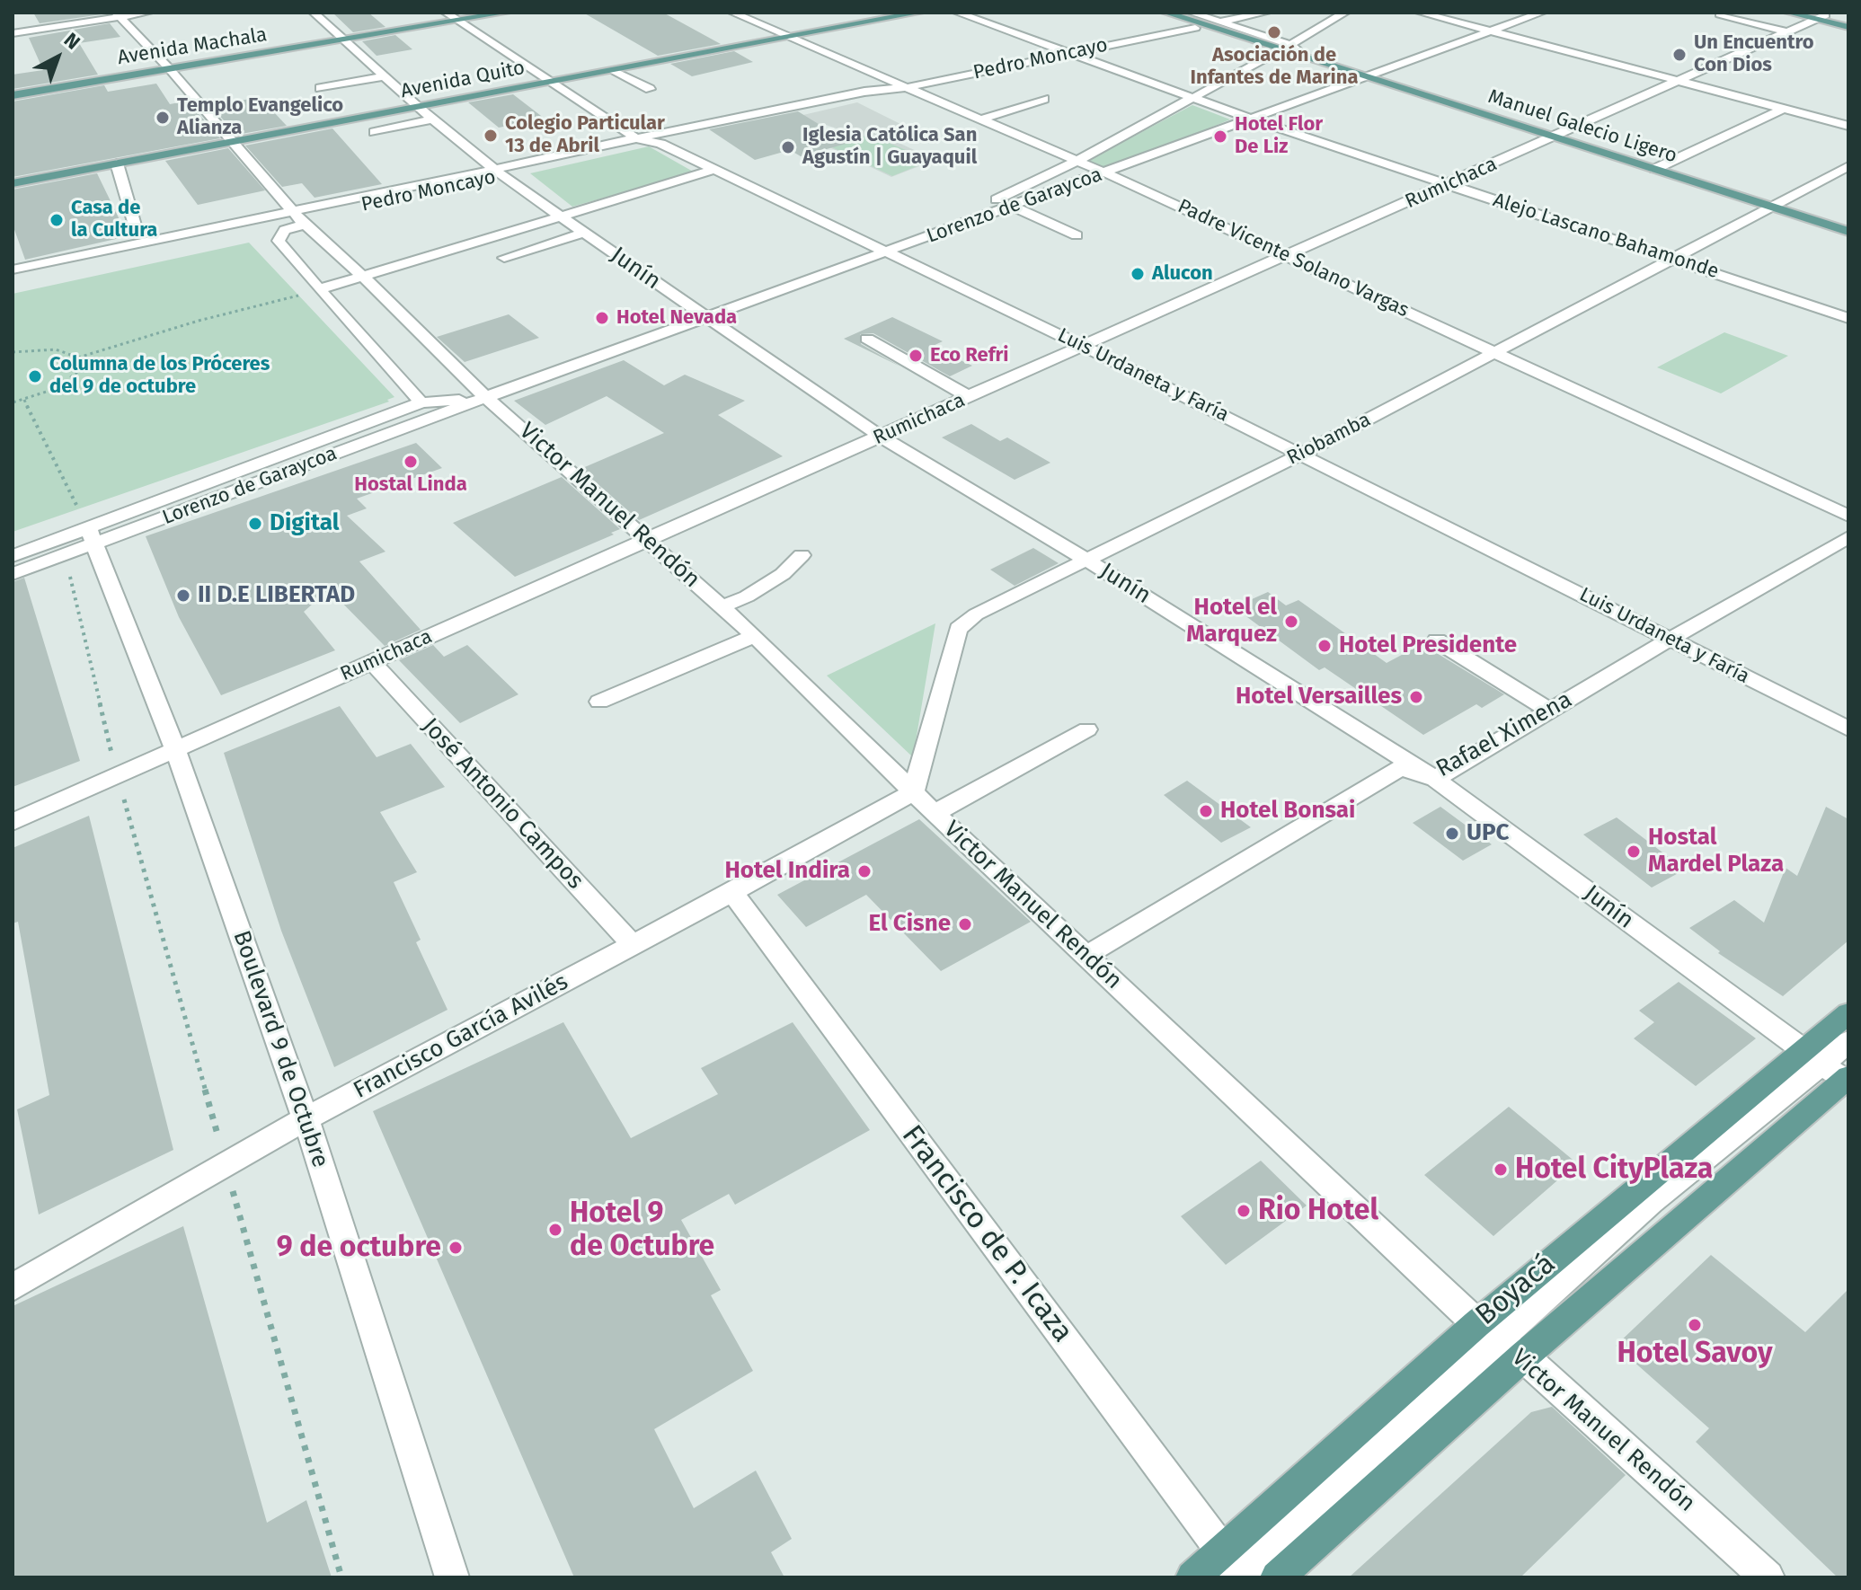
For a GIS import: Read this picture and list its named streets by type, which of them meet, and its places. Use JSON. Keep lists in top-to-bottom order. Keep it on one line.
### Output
{"streets":{"main road":["Avenida Machala","Avenida Quito","Manuel Galecio Ligero","Boyacá"],"street":["Pedro Moncayo","Rumichaca","Lorenzo de Garaycoa","Alejo Lascano Bahamonde","Padre Vicente Solano Vargas","Junín","Luis Urdaneta y Faría","Riobamba","Victor Manuel Rendón","Rafael Ximena","José Antonio Campos","Francisco García Avilés","Boulevard 9 de Octubre","Francisco de P. Icaza"]},"crossings":[["Avenida Machala","Junín"],["Avenida Machala","Luis Urdaneta y Faría"],["Avenida Machala","Victor Manuel Rendón"],["Pedro Moncayo","Alejo Lascano Bahamonde"],["Pedro Moncayo","Padre Vicente Solano Vargas"],["Pedro Moncayo","Junín"],["Pedro Moncayo","Luis Urdaneta y Faría"],["Pedro Moncayo","Victor Manuel Rendón"],["Avenida Quito","Padre Vicente Solano Vargas"],["Avenida Quito","Junín"],["Avenida Quito","Luis Urdaneta y Faría"],["Avenida Quito","Victor Manuel Rendón"],["Manuel Galecio Ligero","Rumichaca"],["Manuel Galecio Ligero","Lorenzo de Garaycoa"],["Manuel Galecio Ligero","Riobamba"],["Rumichaca","Alejo Lascano Bahamonde"],["Rumichaca","Padre Vicente Solano Vargas"],["Rumichaca","Junín"],["Rumichaca","Luis Urdaneta y Faría"],["Rumichaca","Victor Manuel Rendón"],["Rumichaca","José Antonio Campos"],["Rumichaca","Boulevard 9 de Octubre"],["Lorenzo de Garaycoa","Alejo Lascano Bahamonde"],["Lorenzo de Garaycoa","Padre Vicente Solano Vargas"],["Lorenzo de Garaycoa","Junín"],["Lorenzo de Garaycoa","Luis Urdaneta y Faría"],["Lorenzo de Garaycoa","Victor Manuel Rendón"],["Lorenzo de Garaycoa","Boulevard 9 de Octubre"],["Alejo Lascano Bahamonde","Riobamba"],["Padre Vicente Solano Vargas","Riobamba"],["Junín","Riobamba"],["Junín","Rafael Ximena"],["Junín","Boyacá"],["Luis Urdaneta y Faría","Riobamba"],["Luis Urdaneta y Faría","Rafael Ximena"],["Riobamba","Victor Manuel Rendón"],["Riobamba","Francisco García Avilés"],["Victor Manuel Rendón","Rafael Ximena"],["Victor Manuel Rendón","Francisco García Avilés"],["Victor Manuel Rendón","Boyacá"],["José Antonio Campos","Francisco García Avilés"],["Francisco García Avilés","Boulevard 9 de Octubre"],["Francisco García Avilés","Francisco de P. Icaza"],["Francisco de P. Icaza","Boyacá"]],"places":["Asociación de Infantes de Marina","Un Encuentro Con Dios","Templo Evangelico Alianza","Colegio Particular 13 de Abril","Hotel Flor De Liz","Iglesia Católica San Agustín | Guayaquil","Casa de la Cultura","Alucon","Hotel Nevada","Eco Refri","Columna de los Próceres del 9 de octubre","Hostal Linda","Digital","II D.E LIBERTAD","Hotel el Marquez","Hotel Presidente","Hotel Versailles","Hotel Bonsai","UPC","Hostal Mardel Plaza","Hotel Indira","El Cisne","Hotel CityPlaza","Rio Hotel","Hotel 9 de Octubre","9 de octubre","Hotel Savoy"],"north":"top right"}
